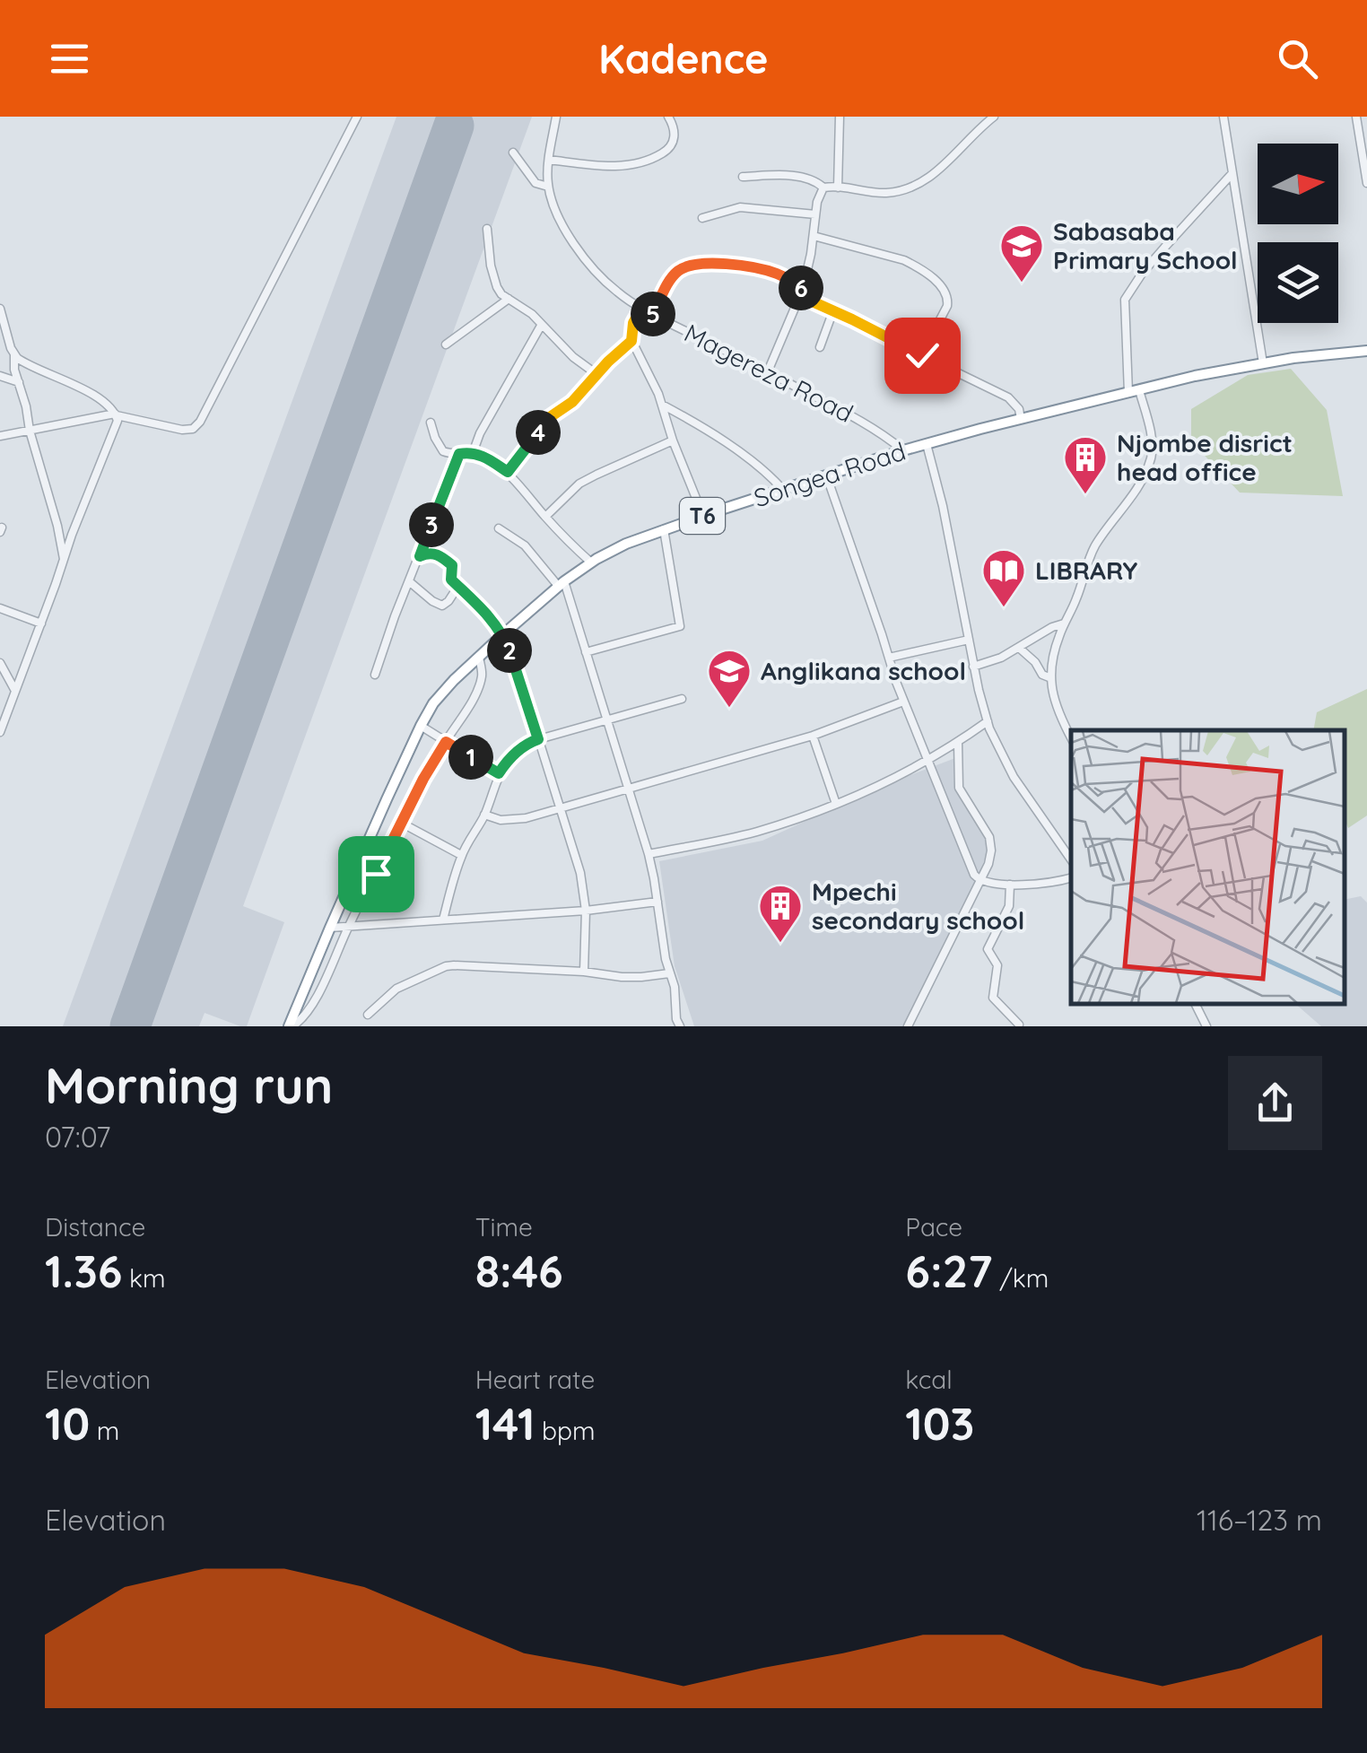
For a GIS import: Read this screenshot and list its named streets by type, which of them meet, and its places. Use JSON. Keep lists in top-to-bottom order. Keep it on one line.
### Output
{"streets":{"highway":["Songea Road","T6"],"street":["Magereza Road"]},"crossings":[["Magereza Road","Songea Road"]],"places":{"school or university":["Sabasaba Primary School","Anglikana school"],"building":["Njombe disrict head office","Mpechi secondary school"],"library":["LIBRARY"]},"north":"right","page":{"header":"Kadence","pins":["6","5","4","3","2","1"],"heading":["Morning run","07:07"],"stats":[["Distance","1.36 km"],["Time","8:46"],["Pace","6:27 /km"],["Elevation","10 m"],["Heart rate","141 bpm"],["kcal","103"]],"chart":["Elevation","116–123 m"]}}
